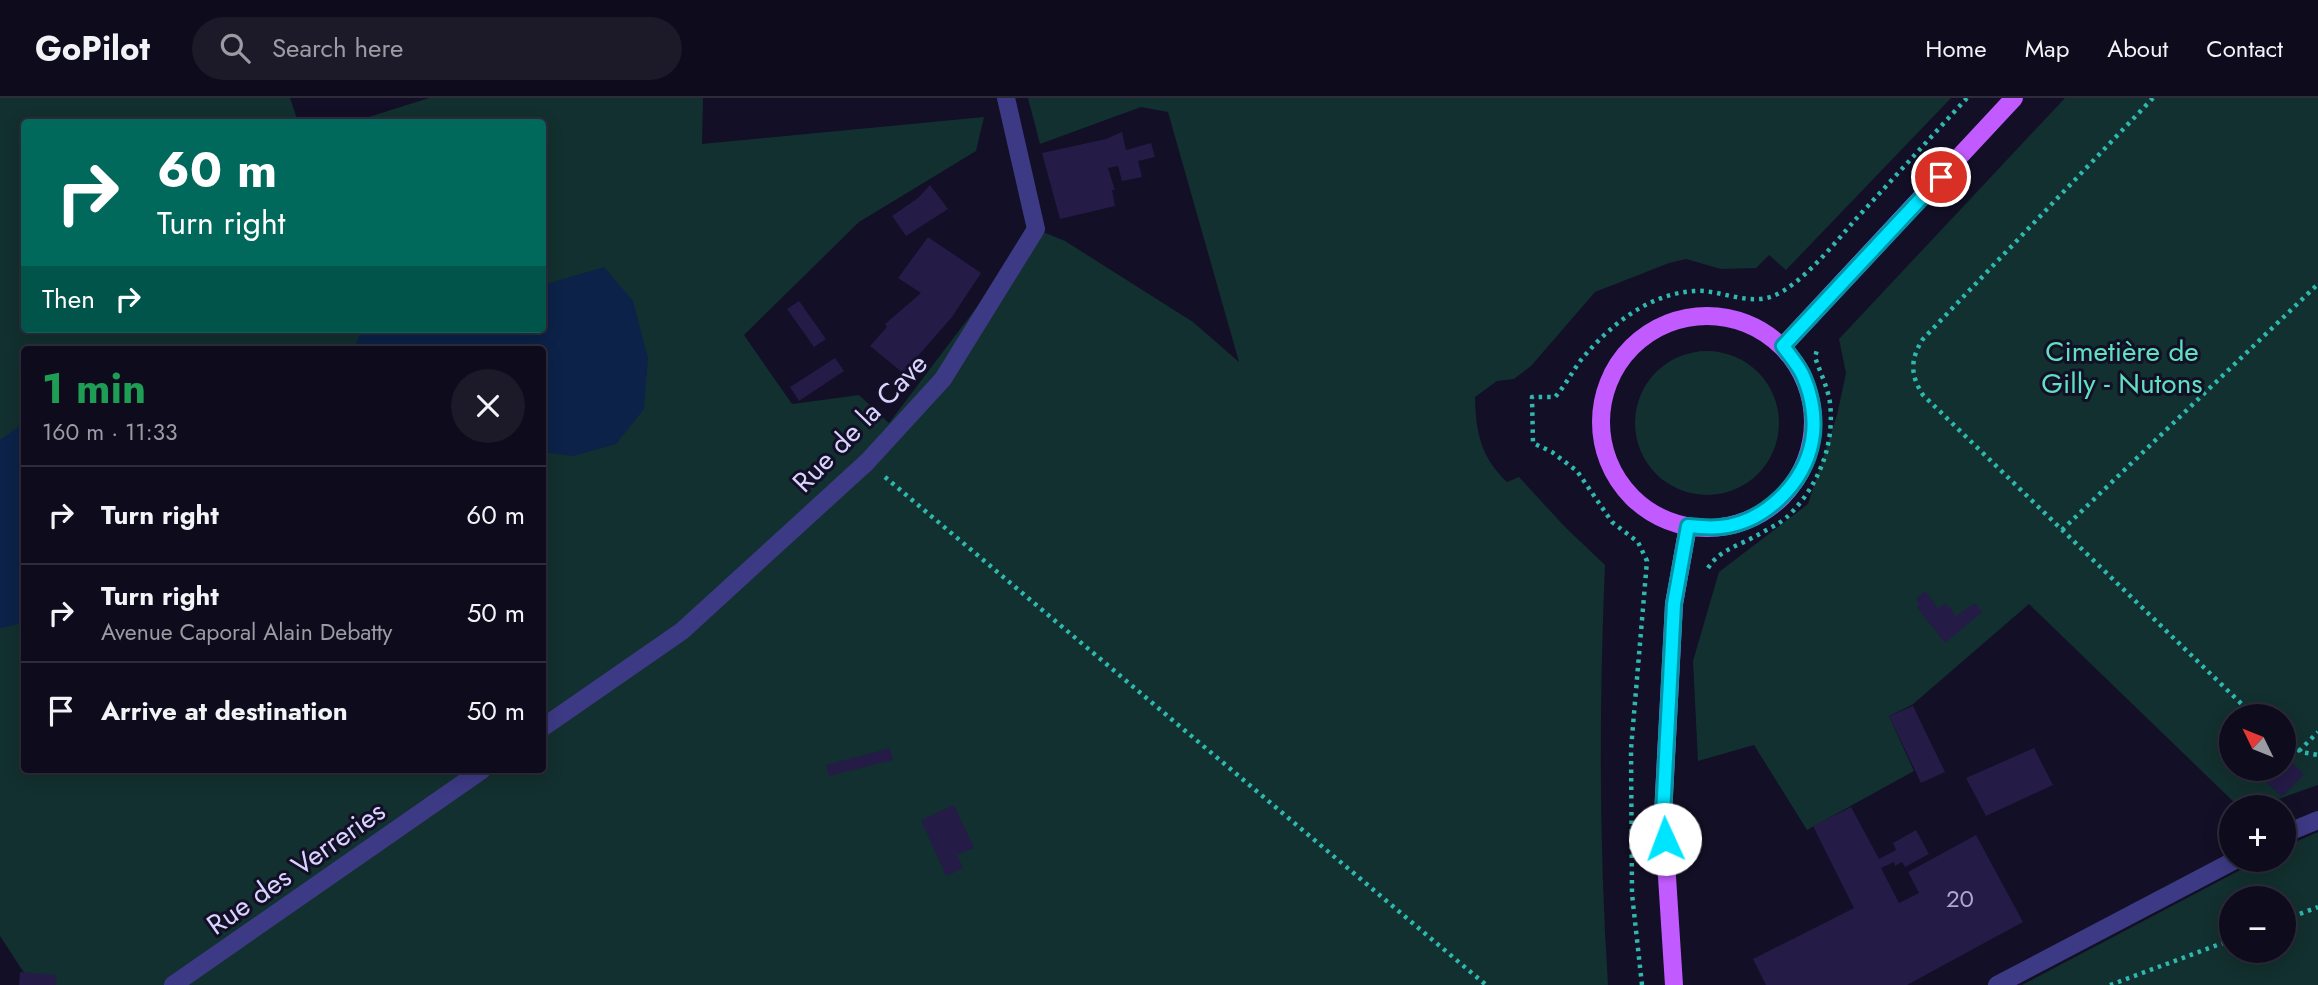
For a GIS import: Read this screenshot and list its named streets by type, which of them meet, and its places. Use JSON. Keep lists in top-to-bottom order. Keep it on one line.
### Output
{"streets":{"street":["Rue de la Cave","Rue des Verreries"]},"parks":["Cimetière de Gilly - Nutons"],"house_numbers":["20"],"north":"top left","page":{"header":"GoPilot","search":"Search here","nav":["Home","Map","About","Contact"],"turn":["60 m","Turn right"],"then":"Then","heading":["1 min","160 m · 11:33"],"list":[{"name":"Turn right","value":"60 m"},{"name":"Turn right","note":"Avenue Caporal Alain Debatty","value":"50 m"},{"name":"Arrive at destination","value":"50 m"}],"map_buttons":["+","−"]}}
